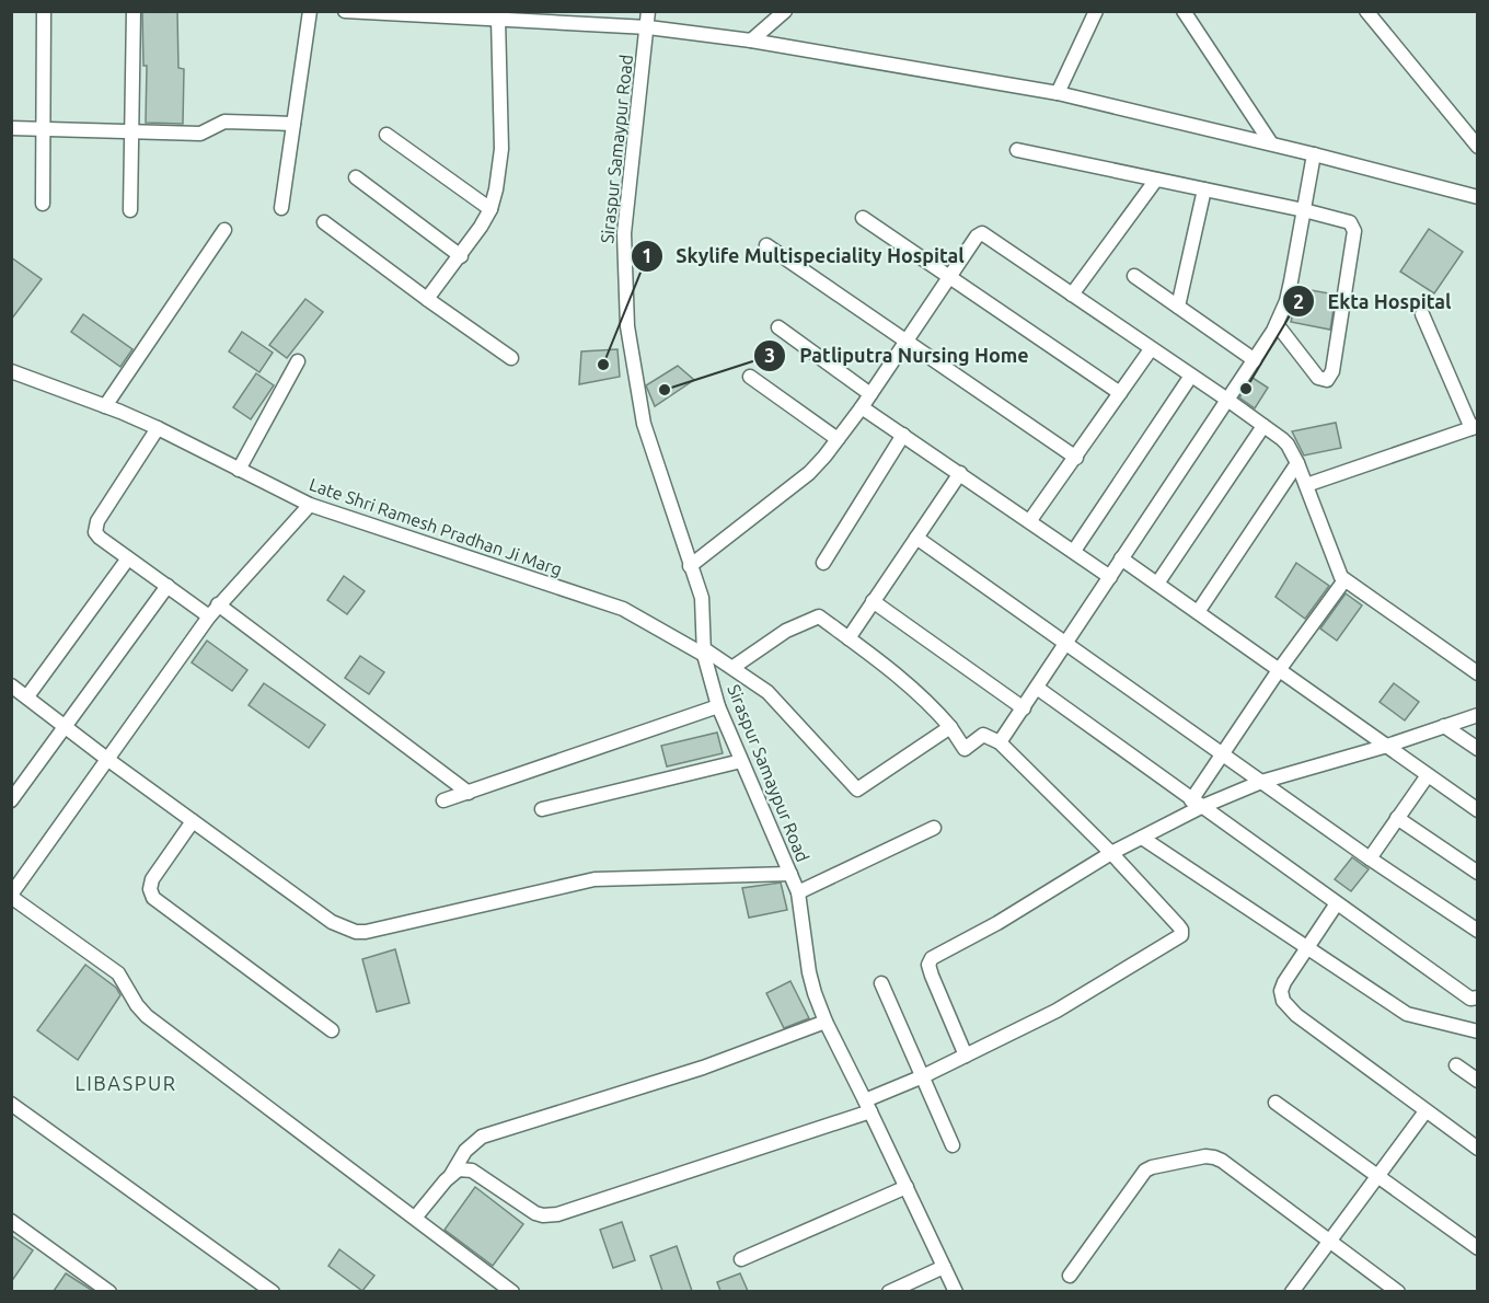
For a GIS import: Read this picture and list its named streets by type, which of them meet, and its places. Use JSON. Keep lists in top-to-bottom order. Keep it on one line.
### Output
{"streets":{"street":["Siraspur Samaypur Road","Late Shri Ramesh Pradhan Ji Marg"]},"crossings":[["Siraspur Samaypur Road","Late Shri Ramesh Pradhan Ji Marg"]],"districts":["LIBASPUR"],"places":["Skylife Multispeciality Hospital","Ekta Hospital","Patliputra Nursing Home"]}
